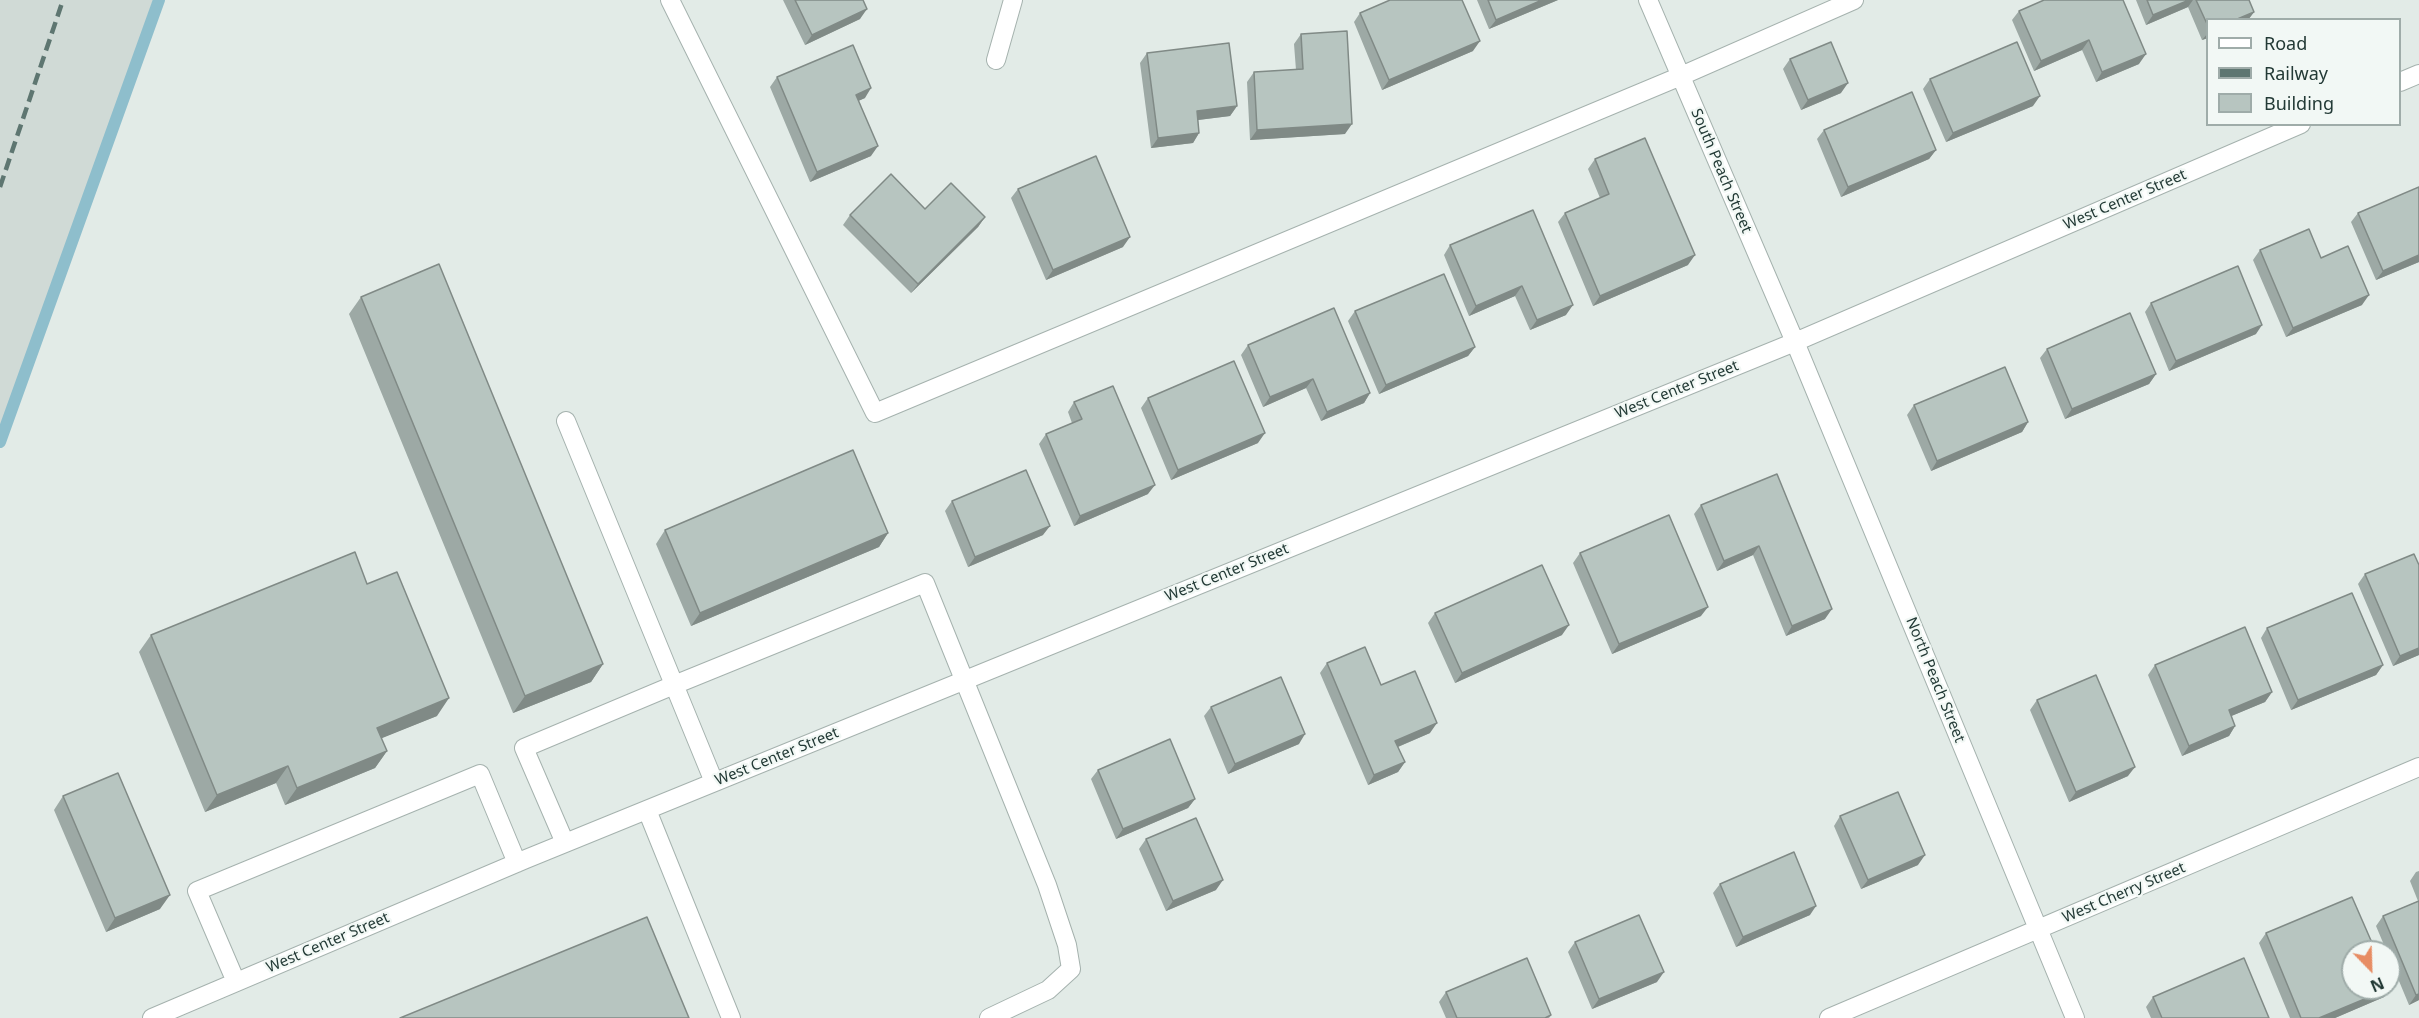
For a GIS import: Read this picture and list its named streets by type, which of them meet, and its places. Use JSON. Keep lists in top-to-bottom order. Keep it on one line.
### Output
{"streets":{"street":["South Peach Street","West Center Street","North Peach Street","West Cherry Street"]},"crossings":[["South Peach Street","West Center Street"],["South Peach Street","North Peach Street"],["West Center Street","North Peach Street"],["North Peach Street","West Cherry Street"]],"legend":["Road","Railway","Building"],"north":"bottom right"}
